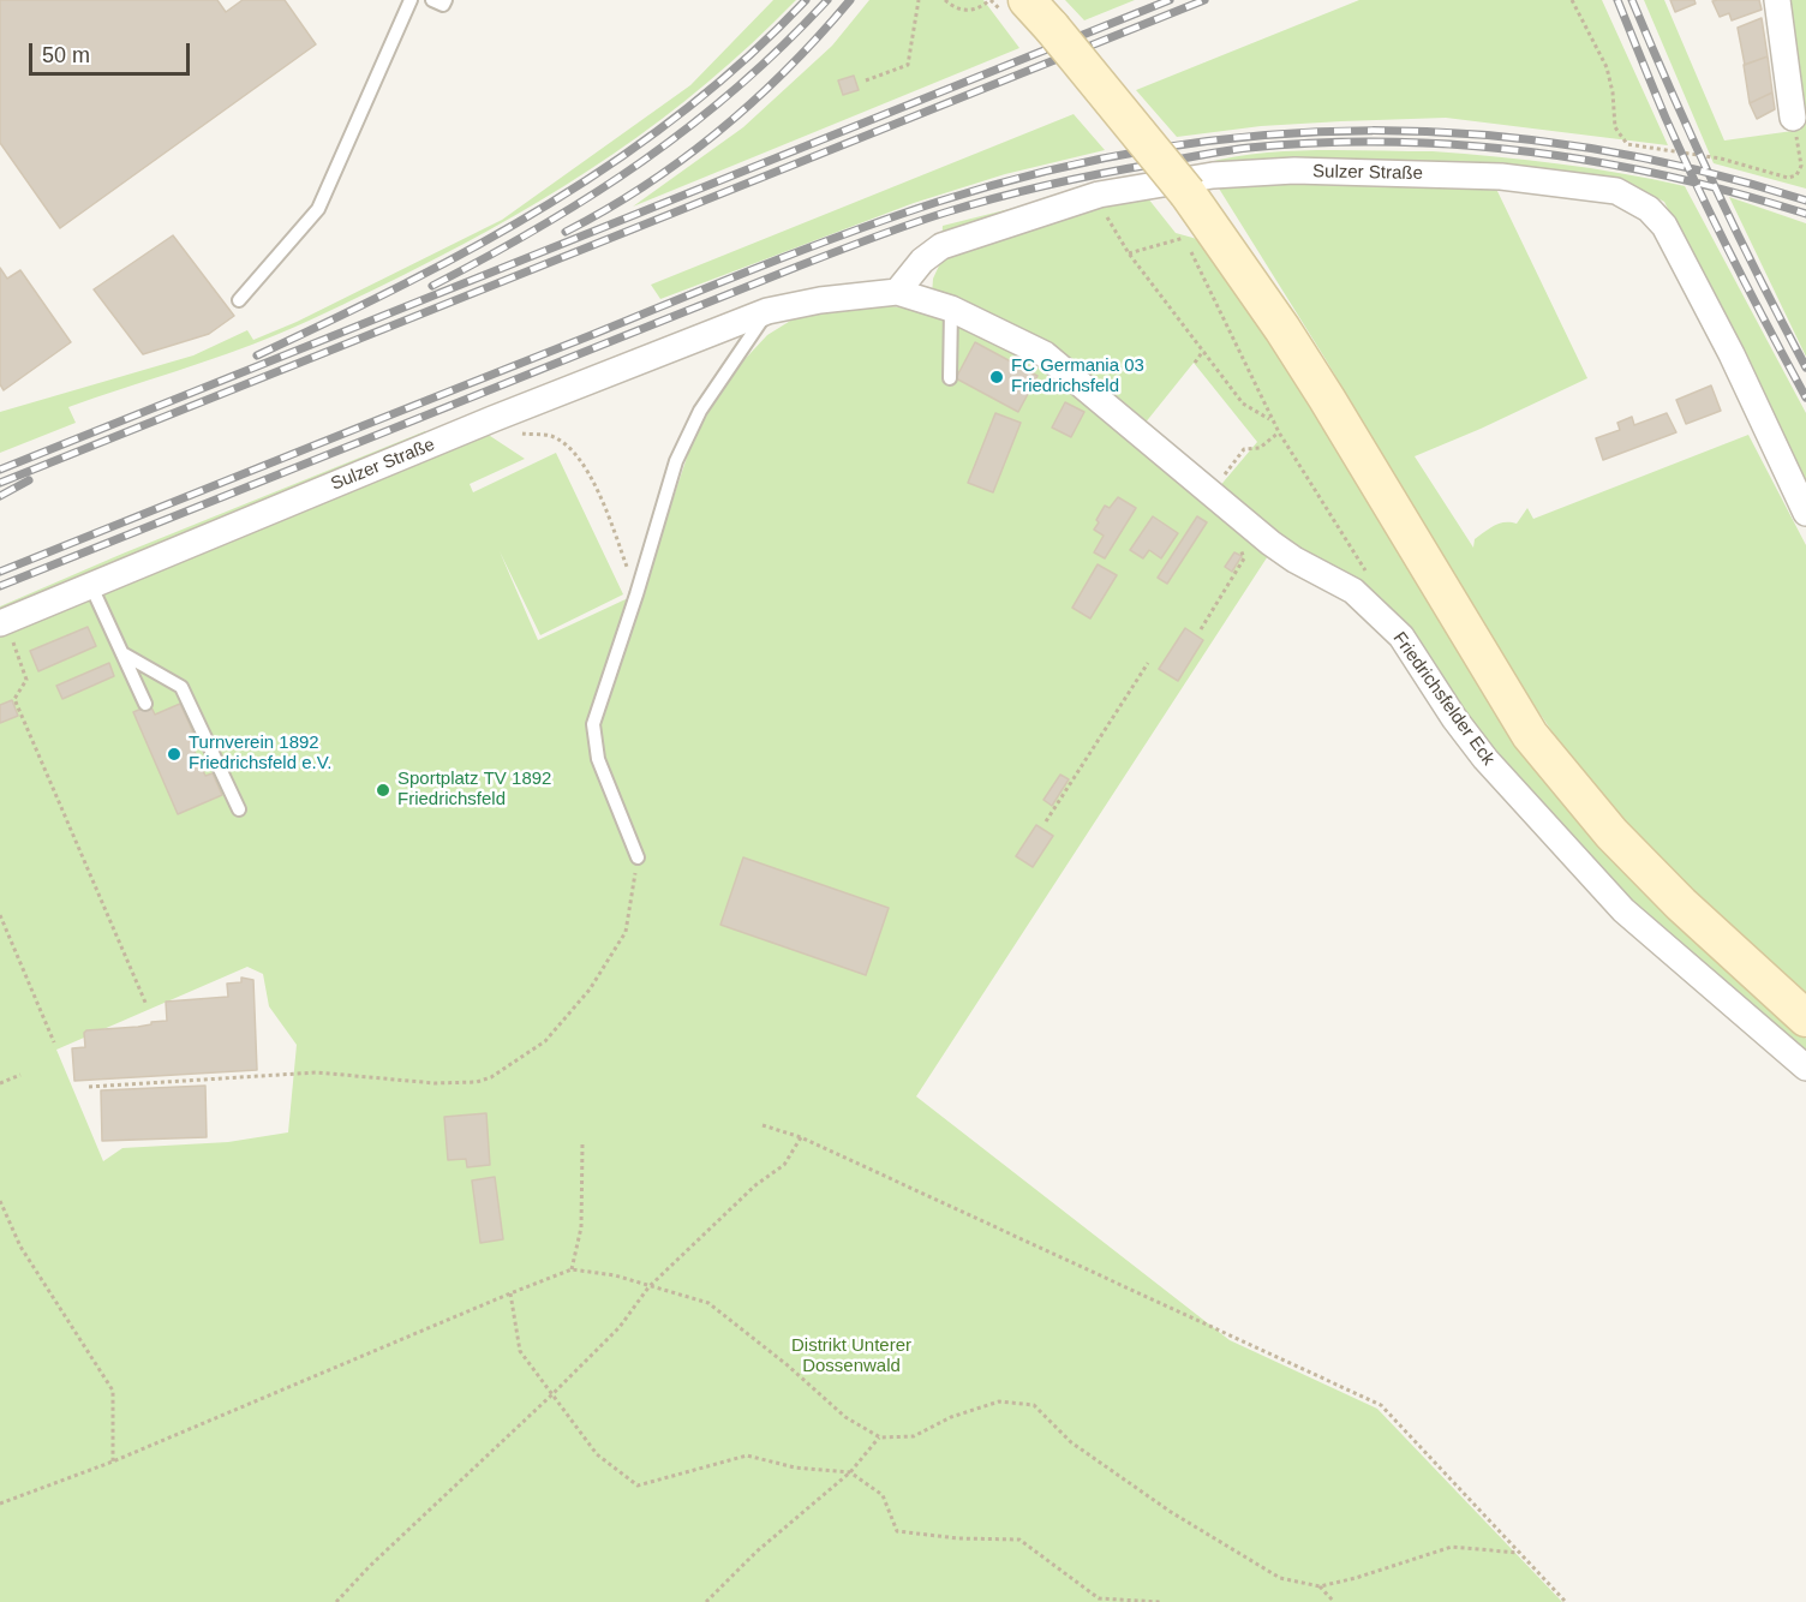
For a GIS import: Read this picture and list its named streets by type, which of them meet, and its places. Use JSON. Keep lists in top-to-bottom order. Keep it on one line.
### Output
{"streets":{"street":["Sulzer Straße","Friedrichsfelder Eck"]},"crossings":[["Sulzer Straße","Friedrichsfelder Eck"]],"parks":["Distrikt Unterer Dossenwald"],"places":["FC Germania 03 Friedrichsfeld","Turnverein 1892 Friedrichsfeld e.V.","Sportplatz TV 1892 Friedrichsfeld"],"scale_bar":"50 m"}
